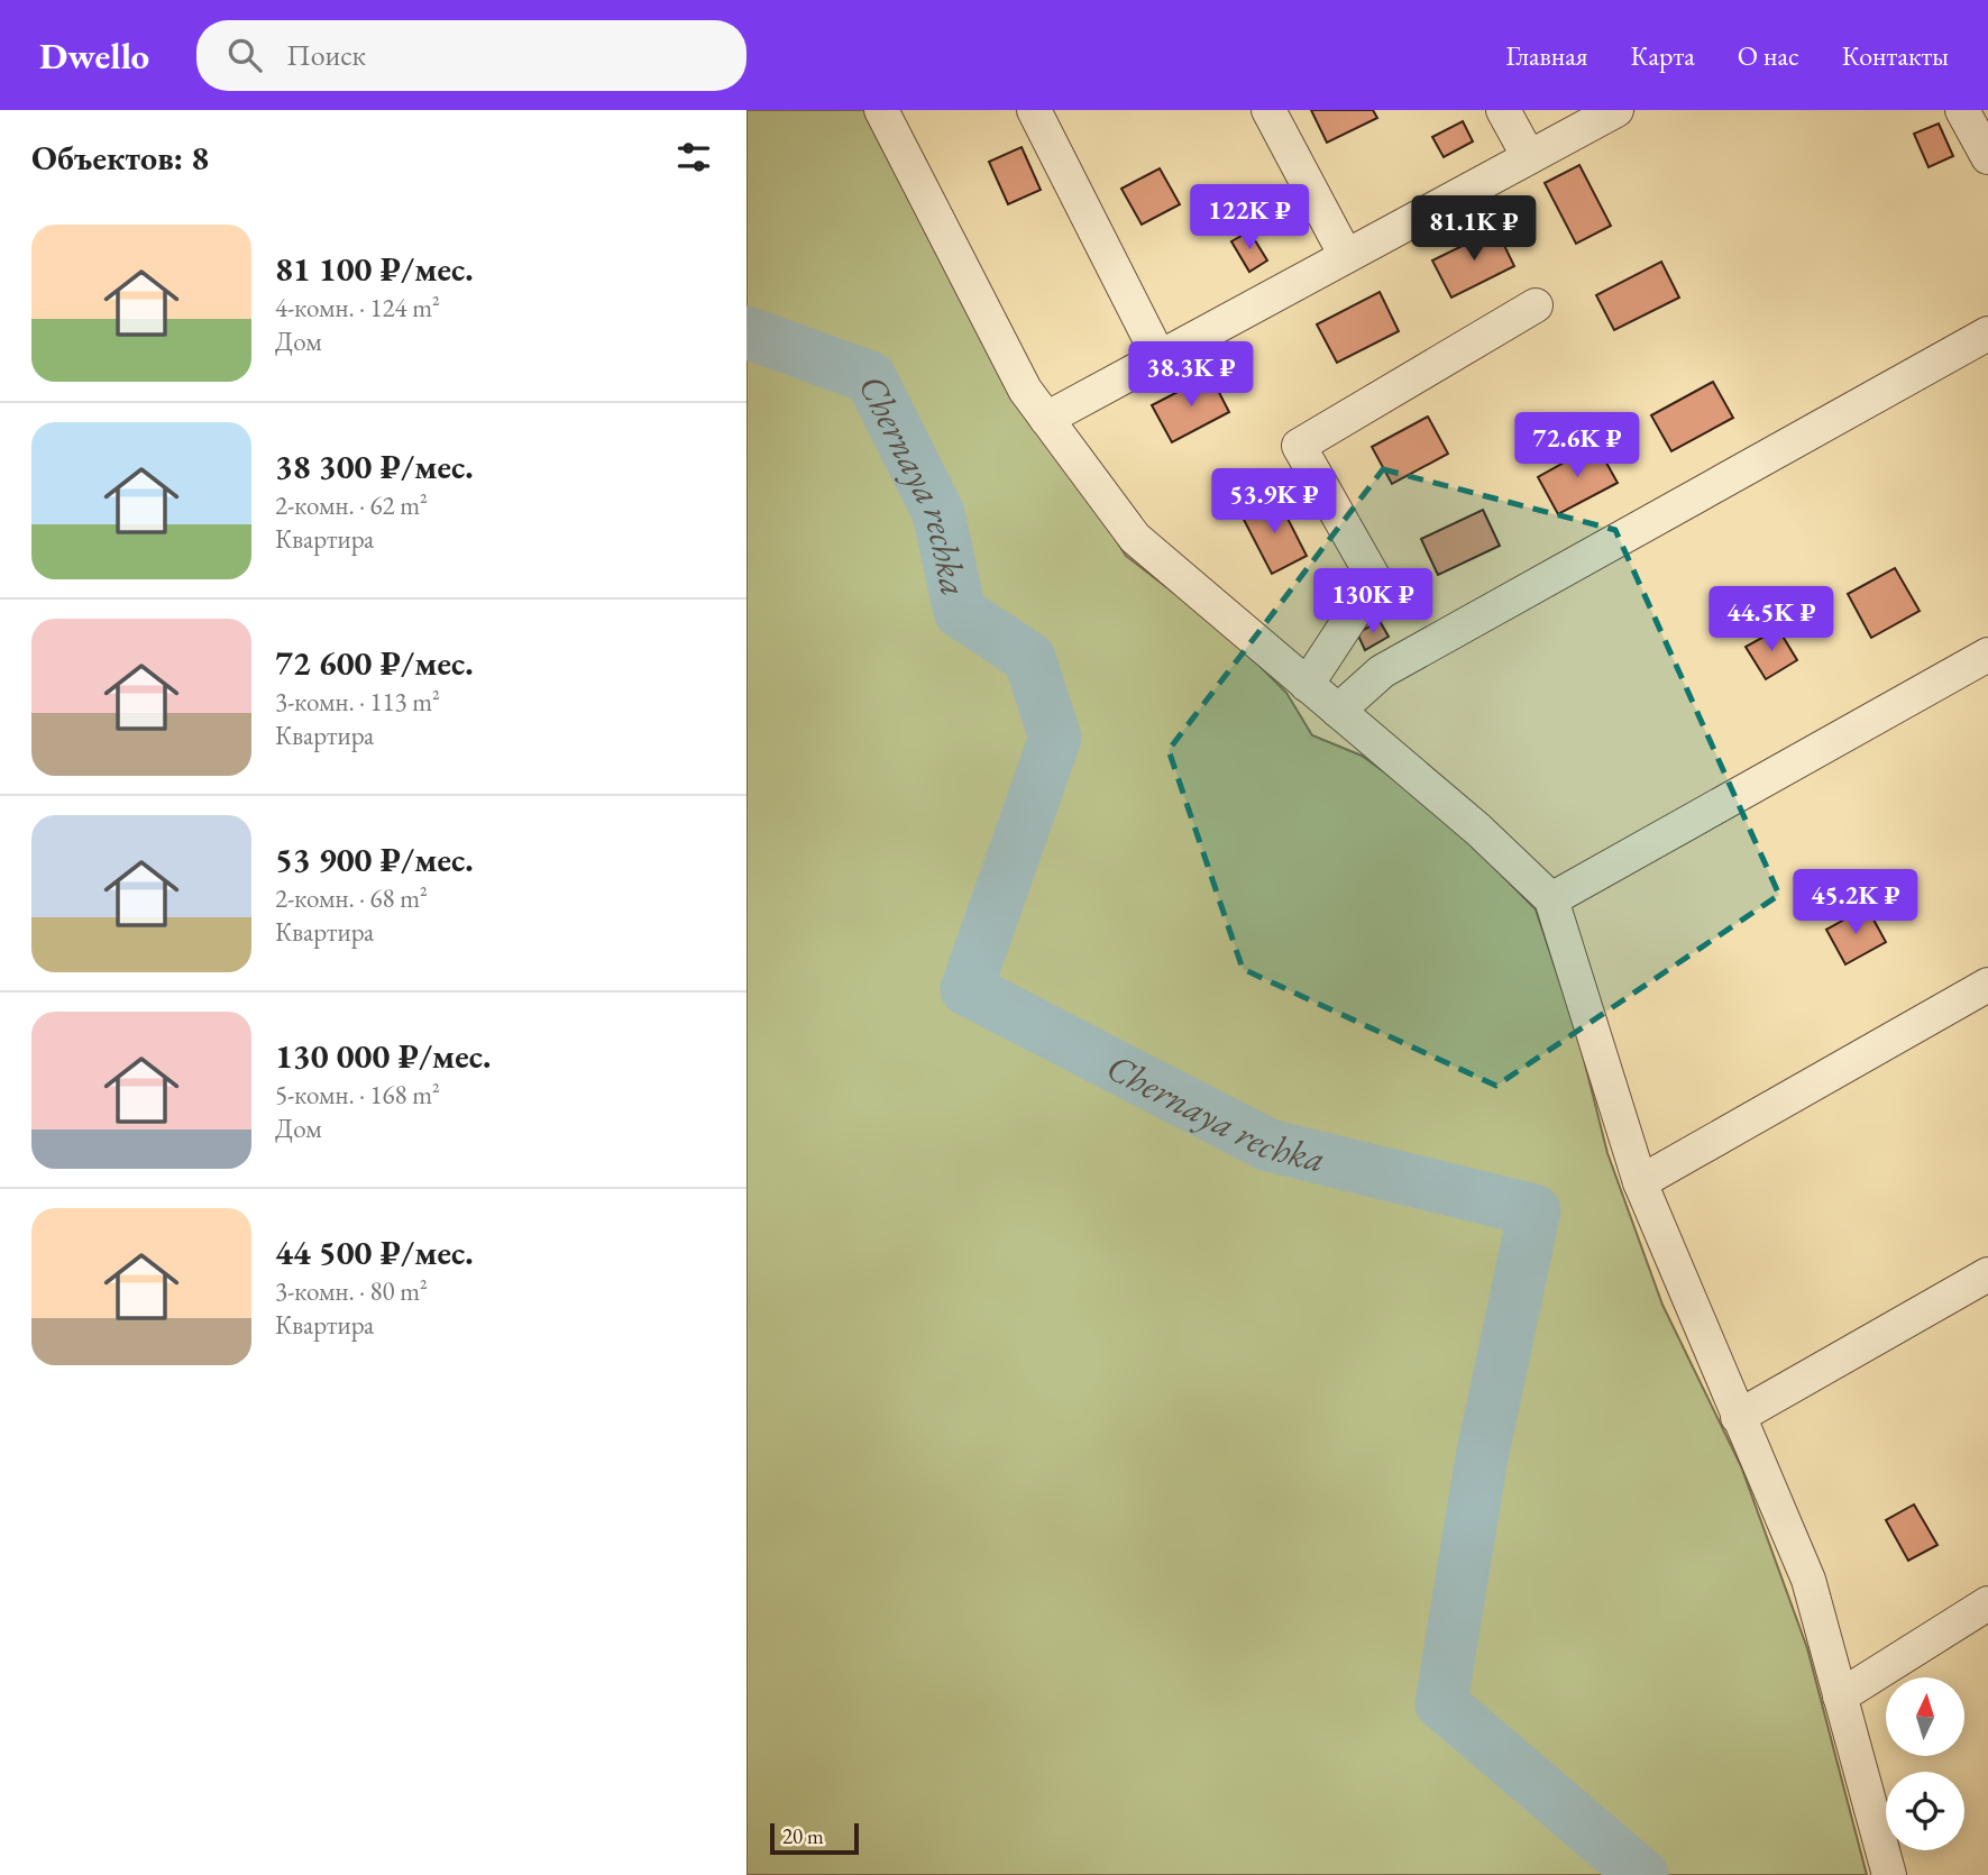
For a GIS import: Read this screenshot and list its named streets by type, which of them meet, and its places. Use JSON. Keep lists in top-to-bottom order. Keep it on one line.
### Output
{"water":["Chernaya rechka"],"scale_bar":"20 m","north":"top","page":{"header":"Dwello","search":"Поиск","nav":["Главная","Карта","О нас","Контакты"],"heading":"Объектов: 8","price":["122K ₽","81.1K ₽","38.3K ₽","72.6K ₽","53.9K ₽","130K ₽","44.5K ₽","45.2K ₽"],"list":[{"name":"81 100 ₽/мес.","note":"4-комн. · 124 m² · Дом"},{"name":"38 300 ₽/мес.","note":"2-комн. · 62 m² · Квартира"},{"name":"72 600 ₽/мес.","note":"3-комн. · 113 m² · Квартира"},{"name":"53 900 ₽/мес.","note":"2-комн. · 68 m² · Квартира"},{"name":"130 000 ₽/мес.","note":"5-комн. · 168 m² · Дом"},{"name":"44 500 ₽/мес.","note":"3-комн. · 80 m² · Квартира"}],"scale":"20 m"}}
